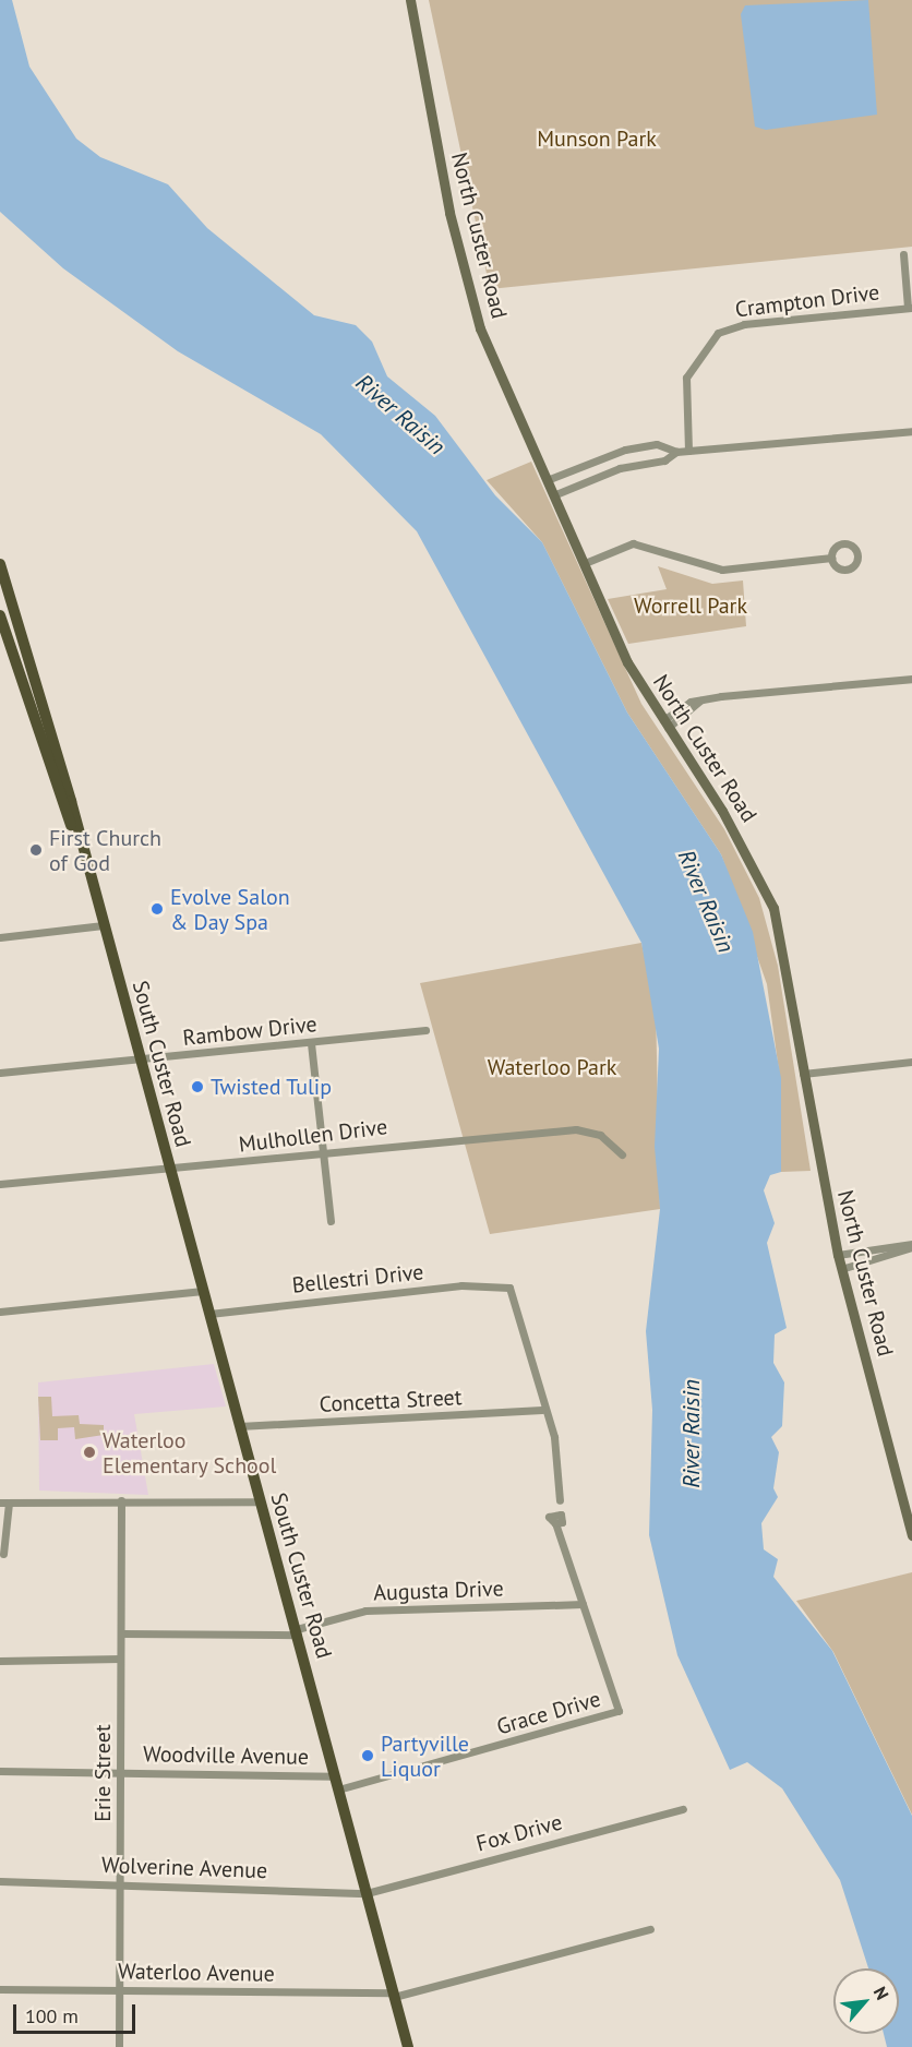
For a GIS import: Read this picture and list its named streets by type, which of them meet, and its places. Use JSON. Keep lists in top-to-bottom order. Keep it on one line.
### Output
{"streets":{"main road":["South Custer Road"],"street":["North Custer Road","Crampton Drive","Rambow Drive","Mulhollen Drive","Bellestri Drive","Concetta Street","Augusta Drive","Grace Drive","Woodville Avenue","Erie Street","Fox Drive","Wolverine Avenue","Waterloo Avenue"]},"crossings":[["Rambow Drive","South Custer Road"],["South Custer Road","Mulhollen Drive"],["South Custer Road","Bellestri Drive"],["South Custer Road","Concetta Street"],["South Custer Road","Augusta Drive"],["South Custer Road","Grace Drive"],["South Custer Road","Woodville Avenue"],["South Custer Road","Fox Drive"],["South Custer Road","Wolverine Avenue"],["South Custer Road","Waterloo Avenue"],["Bellestri Drive","Concetta Street"],["Augusta Drive","Grace Drive"],["Augusta Drive","Erie Street"],["Woodville Avenue","Erie Street"],["Erie Street","Wolverine Avenue"],["Erie Street","Waterloo Avenue"],["Fox Drive","Wolverine Avenue"]],"water":["River Raisin"],"parks":["Munson Park","Worrell Park","Waterloo Park"],"places":["First Church of God","Evolve Salon & Day Spa","Twisted Tulip","Waterloo Elementary School","Partyville Liquor"],"scale_bar":"100 m","north":"top right"}
